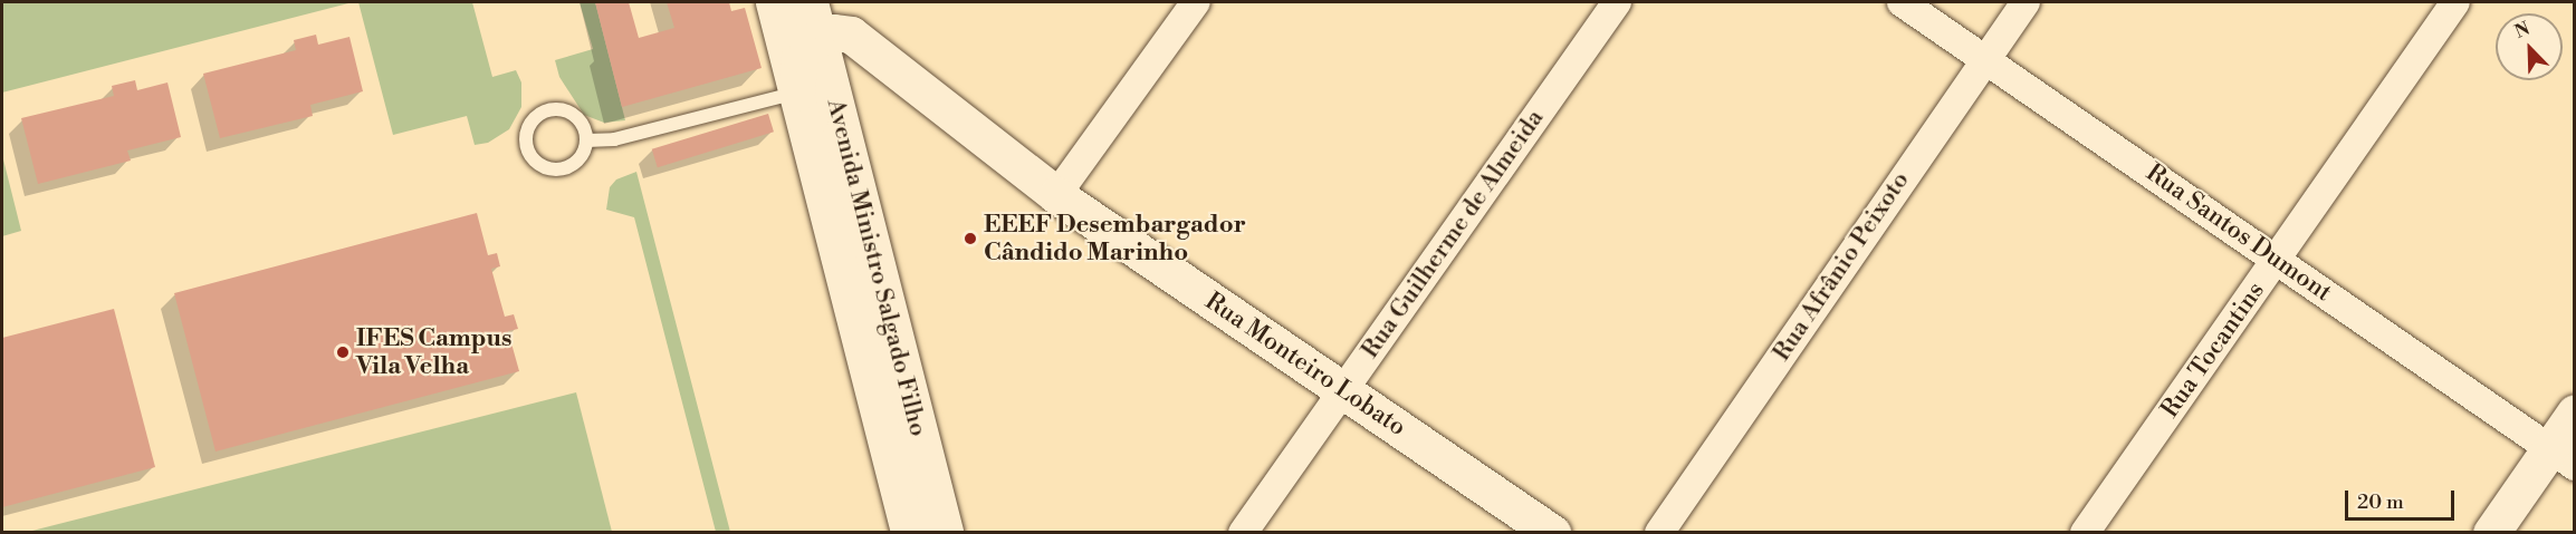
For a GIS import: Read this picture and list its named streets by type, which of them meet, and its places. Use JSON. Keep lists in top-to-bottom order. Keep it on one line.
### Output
{"streets":{"main road":["Avenida Ministro Salgado Filho","Rua Monteiro Lobato"],"street":["Rua Santos Dumont","Rua Guilherme de Almeida","Rua Afrânio Peixoto","Rua Tocantins"]},"crossings":[["Rua Santos Dumont","Rua Afrânio Peixoto"],["Rua Santos Dumont","Rua Tocantins"],["Rua Guilherme de Almeida","Rua Monteiro Lobato"],["Avenida Ministro Salgado Filho","Rua Monteiro Lobato"]],"places":["EEEF Desembargador Cândido Marinho","IFES Campus Vila Velha"],"scale_bar":"20 m","north":"top left"}
